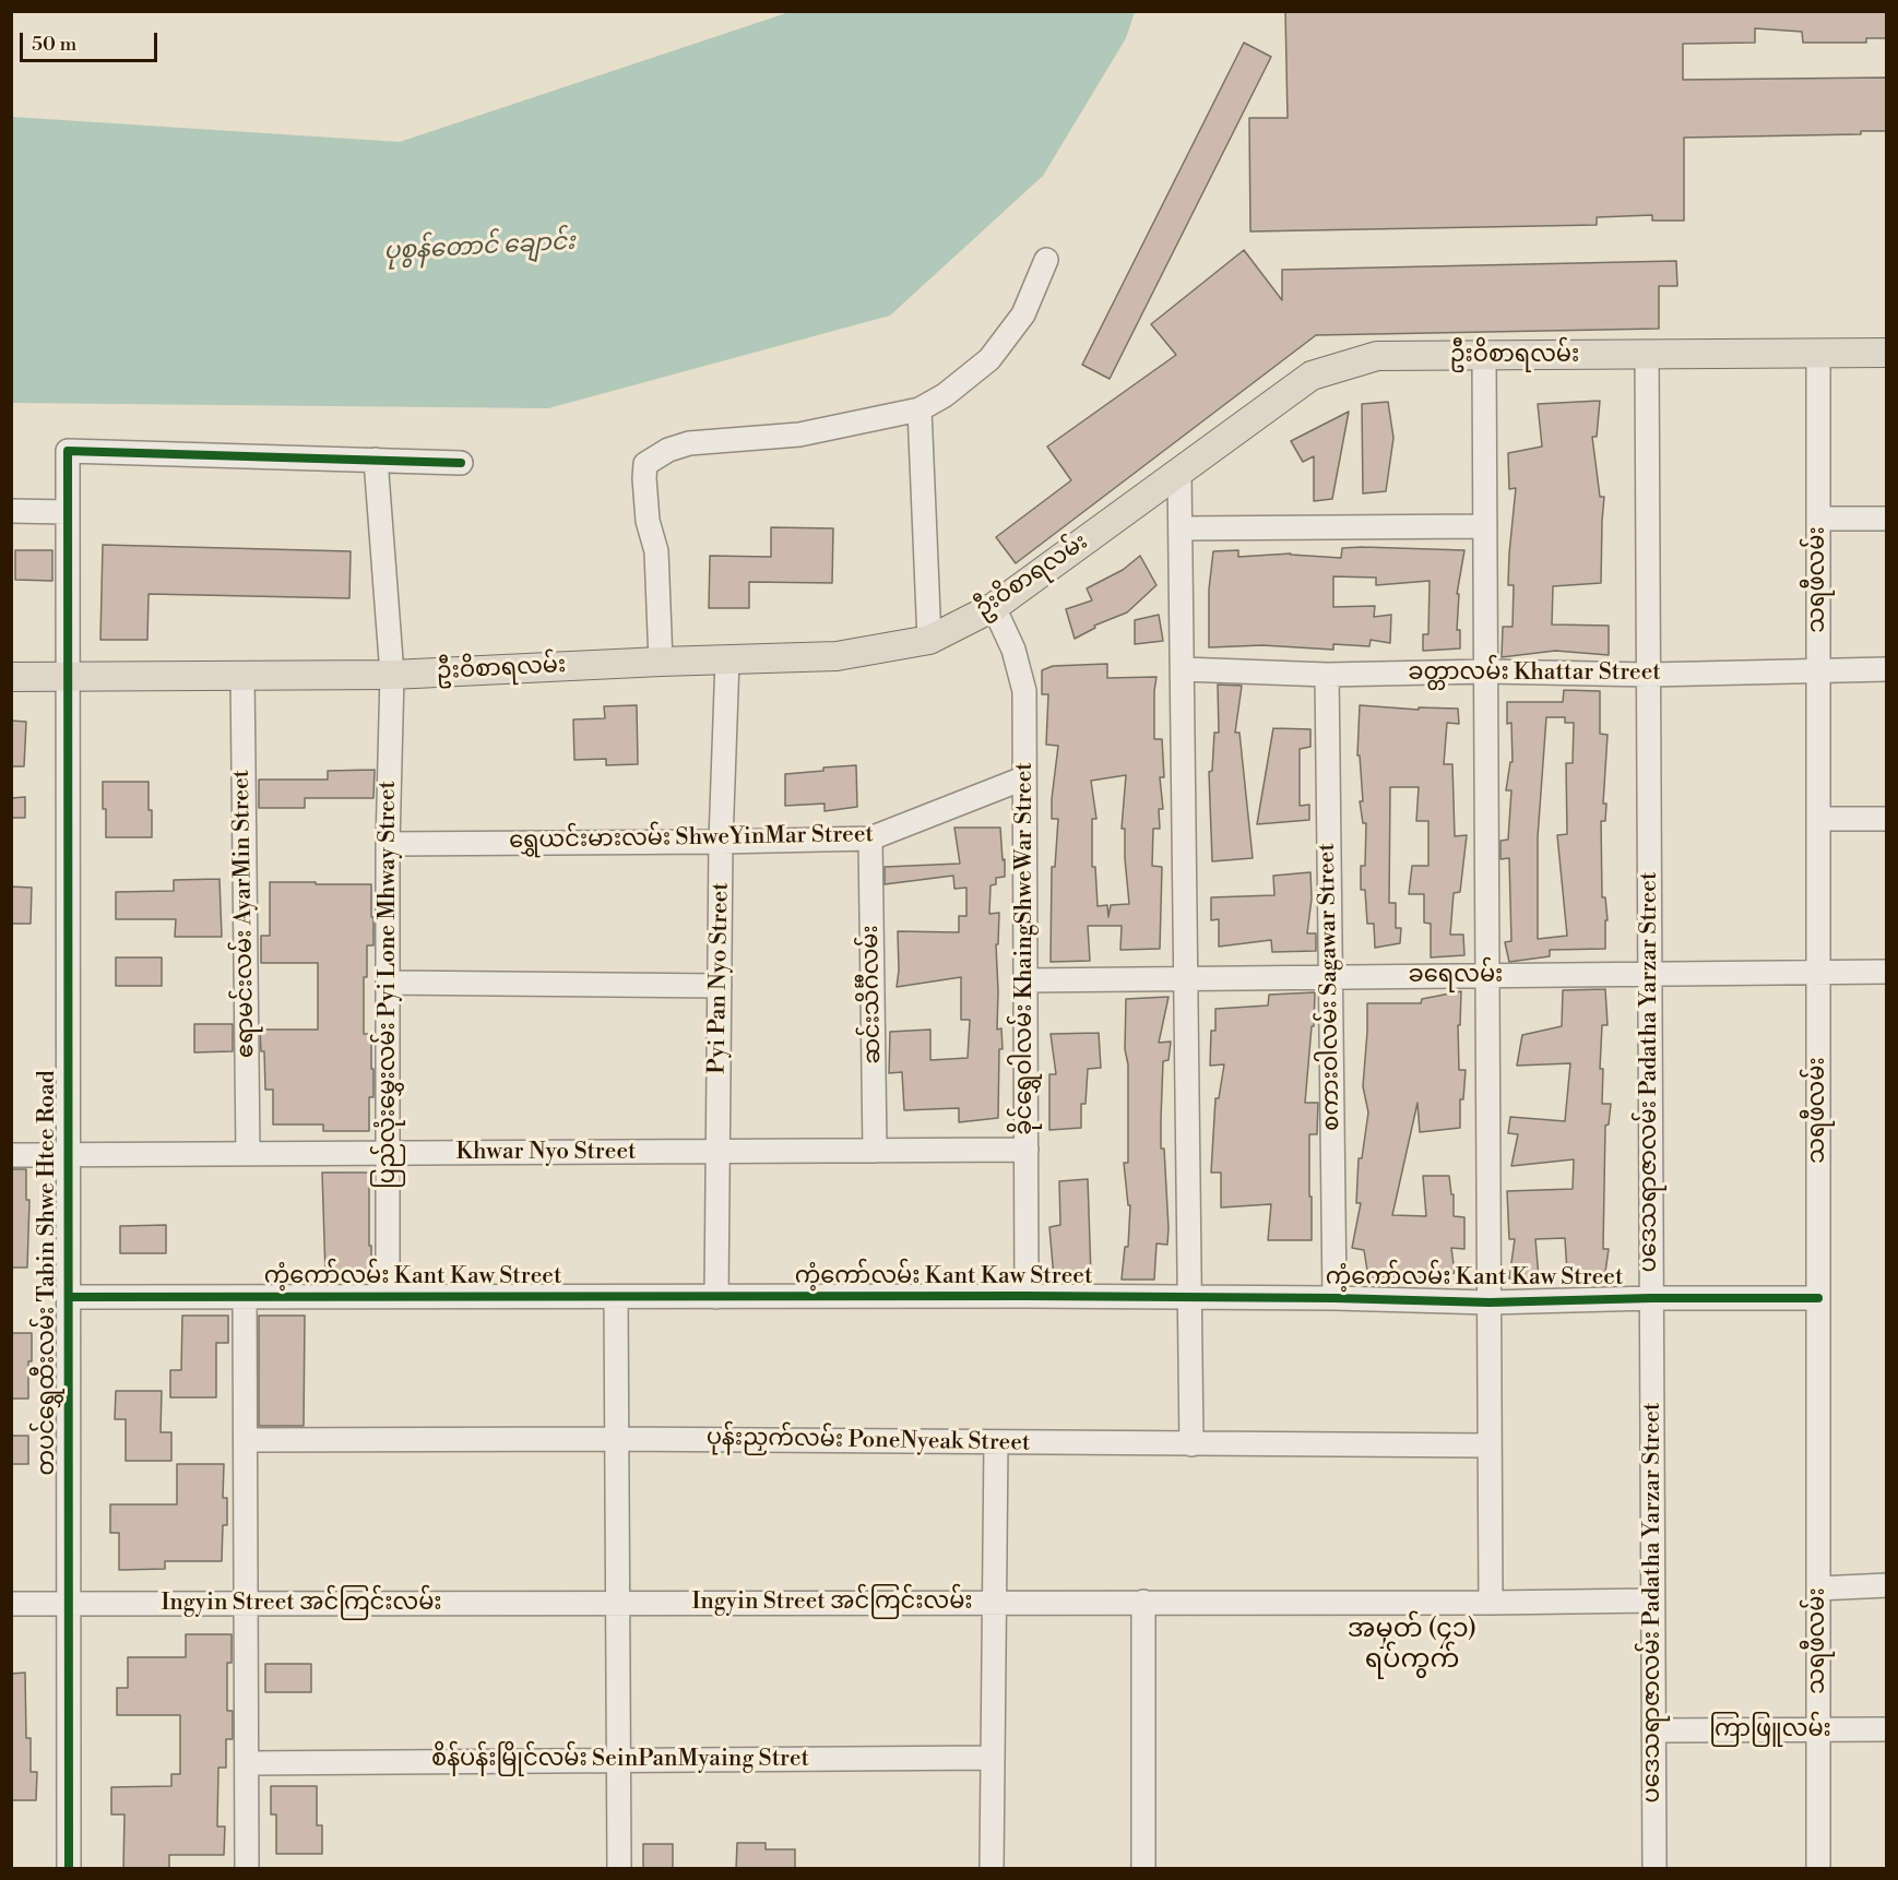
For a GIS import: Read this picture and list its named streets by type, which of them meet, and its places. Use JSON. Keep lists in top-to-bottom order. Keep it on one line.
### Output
{"streets":{"main road":["ဦးဝိစာရလမ်း"],"street":["သရဖီလမ်း","ခတ္တာလမ်း Khattar Street","ရွှေယင်းမားလမ်း ShweYinMar Street","ဧရာမင်းလမ်း AyarMin Street","ခိုင်ရွှေဝါလမ်း KhaingShweWar Street","ခရေလမ်း","Pyi Pan Nyo Street","ပြည်လုံးမွှေးလမ်း Pyi Lone Mhway Street","စကားဝါလမ်း Sagawar Street","ဆင်းသိင်္ဂီလမ်း","ပဒေသရာဇာလမ်း Padatha Yarzar Street","Khwar Nyo Street","တပင်ရွှေထီးလမ်း Tabin Shwe Htee Road","ကံ့ကော်လမ်း Kant Kaw Street","ပုန်းညှက်လမ်း PoneNyeak Street","Ingyin Street အင်ကြင်းလမ်း","ကြာဖြူလမ်း","စိန်ပန်းမြိုင်လမ်း SeinPanMyaing Stret"]},"crossings":[["ဦးဝိစာရလမ်း","သရဖီလမ်း"],["ဦးဝိစာရလမ်း","ဧရာမင်းလမ်း AyarMin Street"],["ဦးဝိစာရလမ်း","ခိုင်ရွှေဝါလမ်း KhaingShweWar Street"],["ဦးဝိစာရလမ်း","Pyi Pan Nyo Street"],["ဦးဝိစာရလမ်း","ပြည်လုံးမွှေးလမ်း Pyi Lone Mhway Street"],["ဦးဝိစာရလမ်း","ပဒေသရာဇာလမ်း Padatha Yarzar Street"],["ဦးဝိစာရလမ်း","တပင်ရွှေထီးလမ်း Tabin Shwe Htee Road"],["သရဖီလမ်း","ခတ္တာလမ်း Khattar Street"],["သရဖီလမ်း","ခရေလမ်း"],["သရဖီလမ်း","ကံ့ကော်လမ်း Kant Kaw Street"],["သရဖီလမ်း","ကြာဖြူလမ်း"],["ခတ္တာလမ်း Khattar Street","စကားဝါလမ်း Sagawar Street"],["ခတ္တာလမ်း Khattar Street","ပဒေသရာဇာလမ်း Padatha Yarzar Street"],["ရွှေယင်းမားလမ်း ShweYinMar Street","ခိုင်ရွှေဝါလမ်း KhaingShweWar Street"],["ရွှေယင်းမားလမ်း ShweYinMar Street","Pyi Pan Nyo Street"],["ရွှေယင်းမားလမ်း ShweYinMar Street","ပြည်လုံးမွှေးလမ်း Pyi Lone Mhway Street"],["ရွှေယင်းမားလမ်း ShweYinMar Street","ဆင်းသိင်္ဂီလမ်း"],["ဧရာမင်းလမ်း AyarMin Street","Khwar Nyo Street"],["ခိုင်ရွှေဝါလမ်း KhaingShweWar Street","ခရေလမ်း"],["ခိုင်ရွှေဝါလမ်း KhaingShweWar Street","Khwar Nyo Street"],["ခိုင်ရွှေဝါလမ်း KhaingShweWar Street","ကံ့ကော်လမ်း Kant Kaw Street"],["ခရေလမ်း","စကားဝါလမ်း Sagawar Street"],["ခရေလမ်း","ပဒေသရာဇာလမ်း Padatha Yarzar Street"],["Pyi Pan Nyo Street","Khwar Nyo Street"],["Pyi Pan Nyo Street","ကံ့ကော်လမ်း Kant Kaw Street"],["ပြည်လုံးမွှေးလမ်း Pyi Lone Mhway Street","Khwar Nyo Street"],["ပြည်လုံးမွှေးလမ်း Pyi Lone Mhway Street","တပင်ရွှေထီးလမ်း Tabin Shwe Htee Road"],["ပြည်လုံးမွှေးလမ်း Pyi Lone Mhway Street","ကံ့ကော်လမ်း Kant Kaw Street"],["စကားဝါလမ်း Sagawar Street","ကံ့ကော်လမ်း Kant Kaw Street"],["ဆင်းသိင်္ဂီလမ်း","Khwar Nyo Street"],["ပဒေသရာဇာလမ်း Padatha Yarzar Street","ကံ့ကော်လမ်း Kant Kaw Street"],["ပဒေသရာဇာလမ်း Padatha Yarzar Street","Ingyin Street အင်ကြင်းလမ်း"],["ပဒေသရာဇာလမ်း Padatha Yarzar Street","ကြာဖြူလမ်း"],["Khwar Nyo Street","တပင်ရွှေထီးလမ်း Tabin Shwe Htee Road"],["တပင်ရွှေထီးလမ်း Tabin Shwe Htee Road","ကံ့ကော်လမ်း Kant Kaw Street"],["တပင်ရွှေထီးလမ်း Tabin Shwe Htee Road","Ingyin Street အင်ကြင်းလမ်း"]],"districts":["အမှတ် (၄၁) ရပ်ကွက်"],"water":["ပုစွန်တောင် ချောင်း"],"scale_bar":"50 m"}
